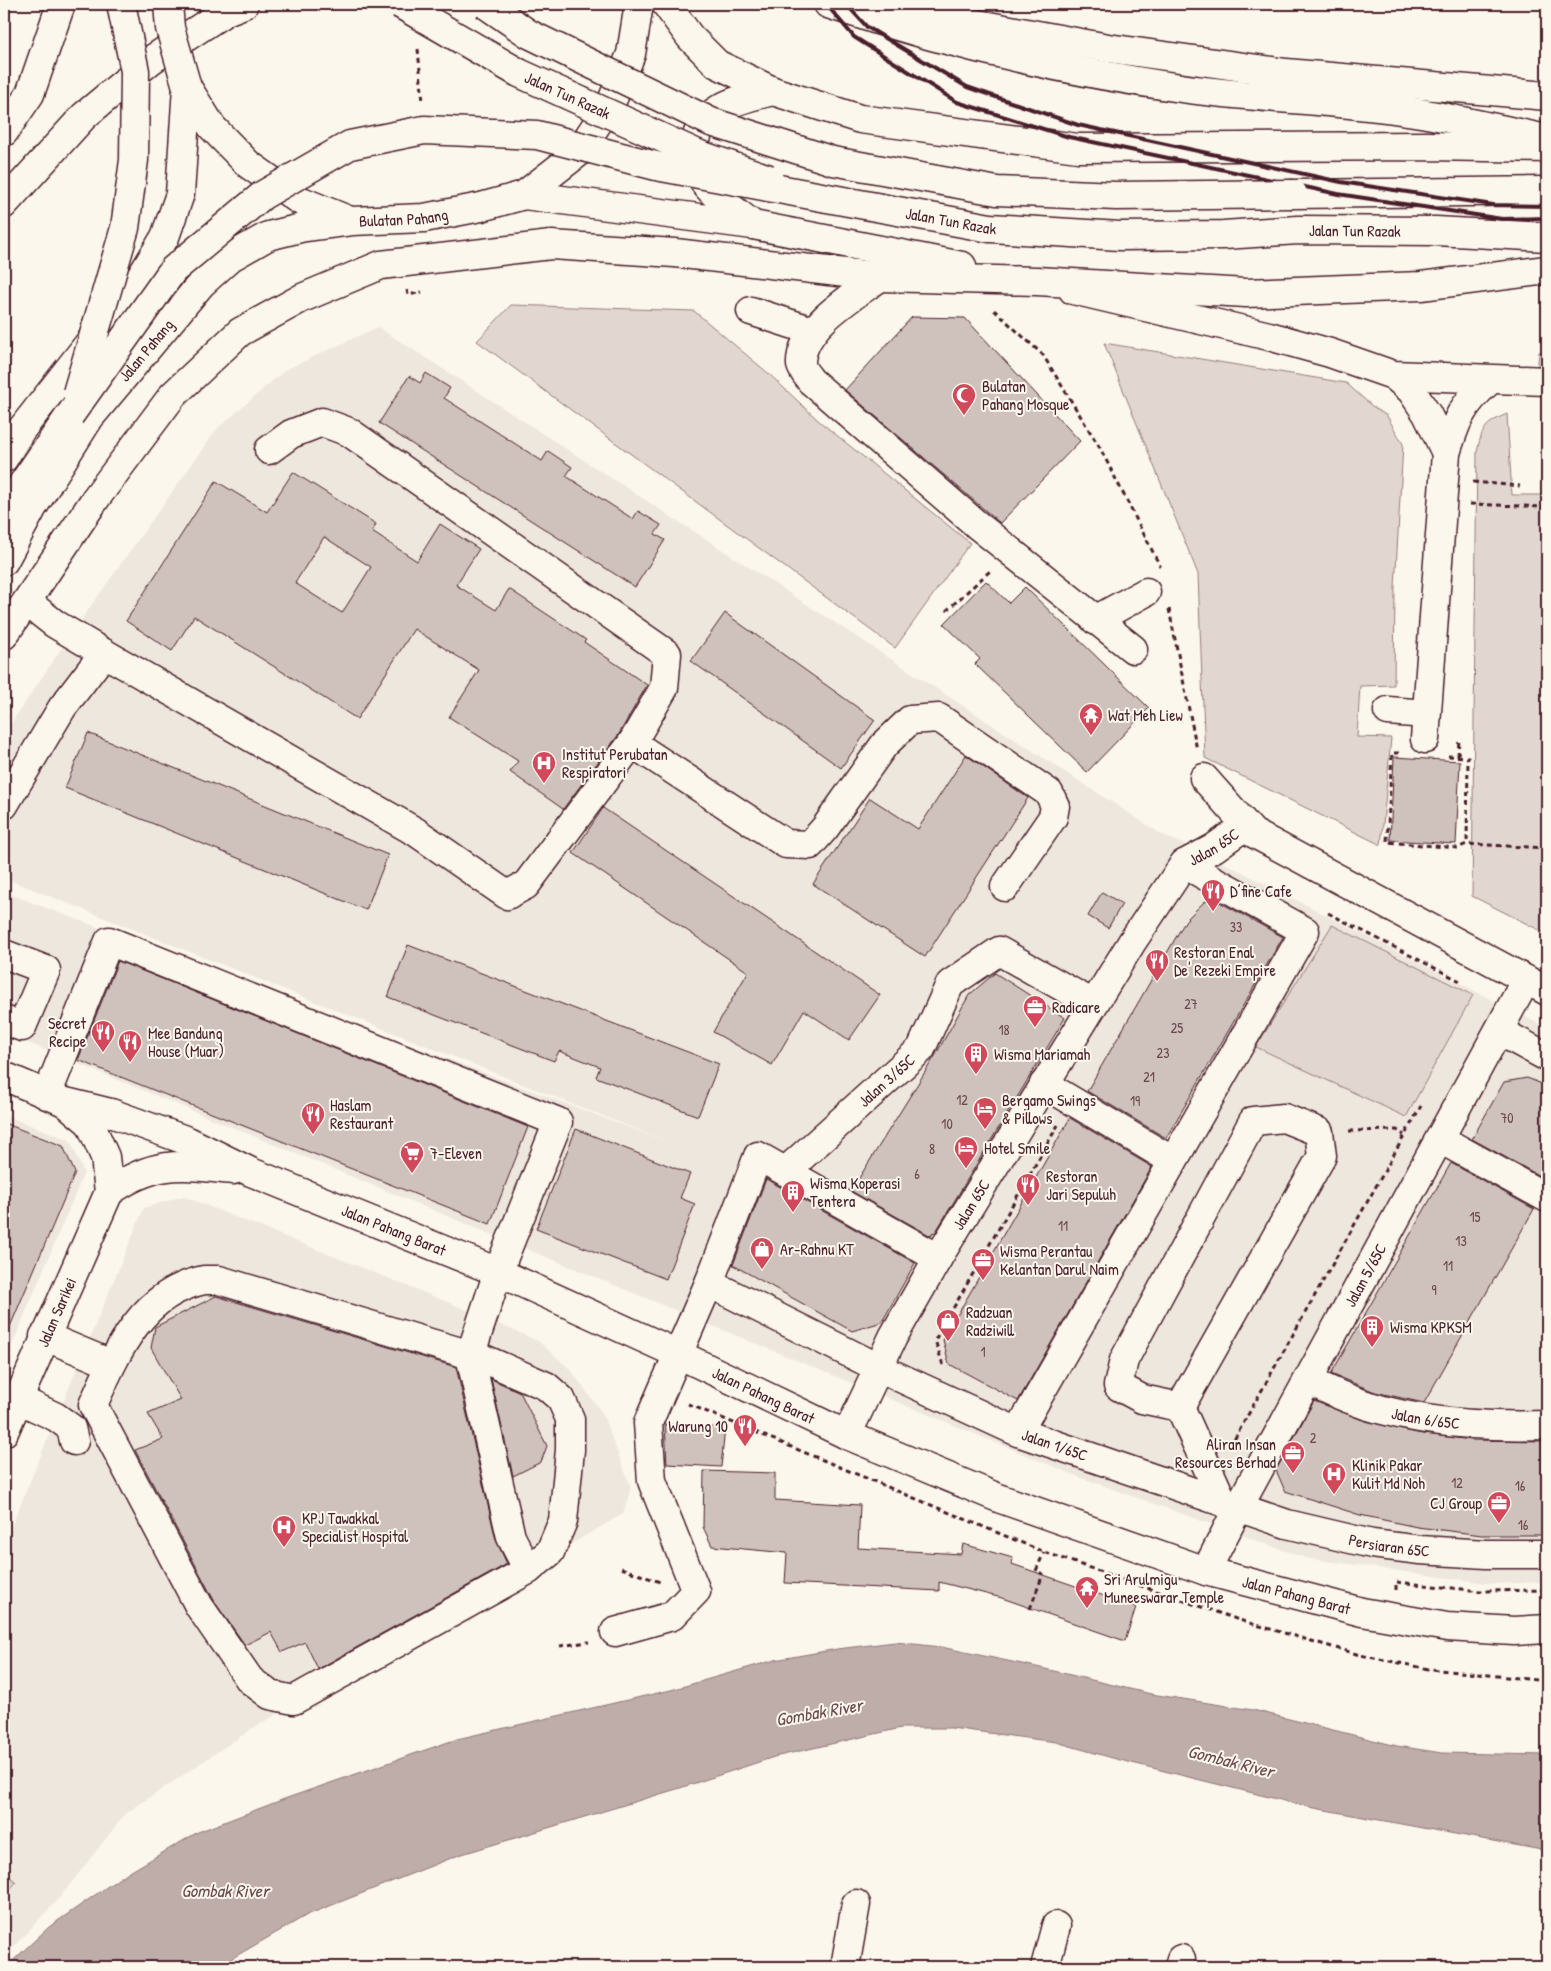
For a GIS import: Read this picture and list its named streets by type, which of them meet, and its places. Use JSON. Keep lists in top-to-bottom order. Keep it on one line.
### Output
{"streets":{"main road":["Jalan Tun Razak","Bulatan Pahang","Jalan Pahang","Jalan 65C","Jalan 3/65C","Jalan Pahang Barat","Jalan 5/65C","Jalan Sarikei","Jalan 6/65C","Jalan 1/65C","Persiaran 65C"]},"crossings":[["Bulatan Pahang","Jalan Pahang"],["Jalan 65C","Jalan 3/65C"],["Jalan 65C","Jalan Pahang Barat"],["Jalan 65C","Jalan 1/65C"],["Jalan Pahang Barat","Jalan 5/65C"],["Jalan 5/65C","Jalan 6/65C"],["Jalan 5/65C","Jalan 1/65C"],["Jalan 5/65C","Persiaran 65C"],["Jalan 1/65C","Persiaran 65C"]],"water":["Gombak River"],"places":{"mosque":["Bulatan Pahang Mosque"],"temple":["Wat Meh Liew","Sri Arulmigu Muneeswarar Temple"],"hospital":["Institut Perubatan Respiratori","Klinik Pakar Kulit Md Noh","KPJ Tawakkal Specialist Hospital"],"restaurant":["D’fine Cafe","Restoran Enal De' Rezeki Empire","Secret Recipe","Mee Bandung House (Muar)","Haslam Restaurant","Restoran Jari Sepuluh","Warung 10"],"office":["Radicare","Wisma Perantau Kelantan Darul Naim","Aliran Insan Resources Berhad","CJ Group"],"building":["Wisma Mariamah","Wisma Koperasi Tentera","Wisma KPKSM"],"hotel":["Bergamo Swings & Pillows","Hotel Smile"],"supermarket":["7-Eleven"],"shop":["Ar-Rahnu KT","Radzuan Radziwill"]},"house_numbers":["33","27","25","18","23","21","12","19","70","10","8","6","15","11","13","11","9","1","2","12","16","16"]}
